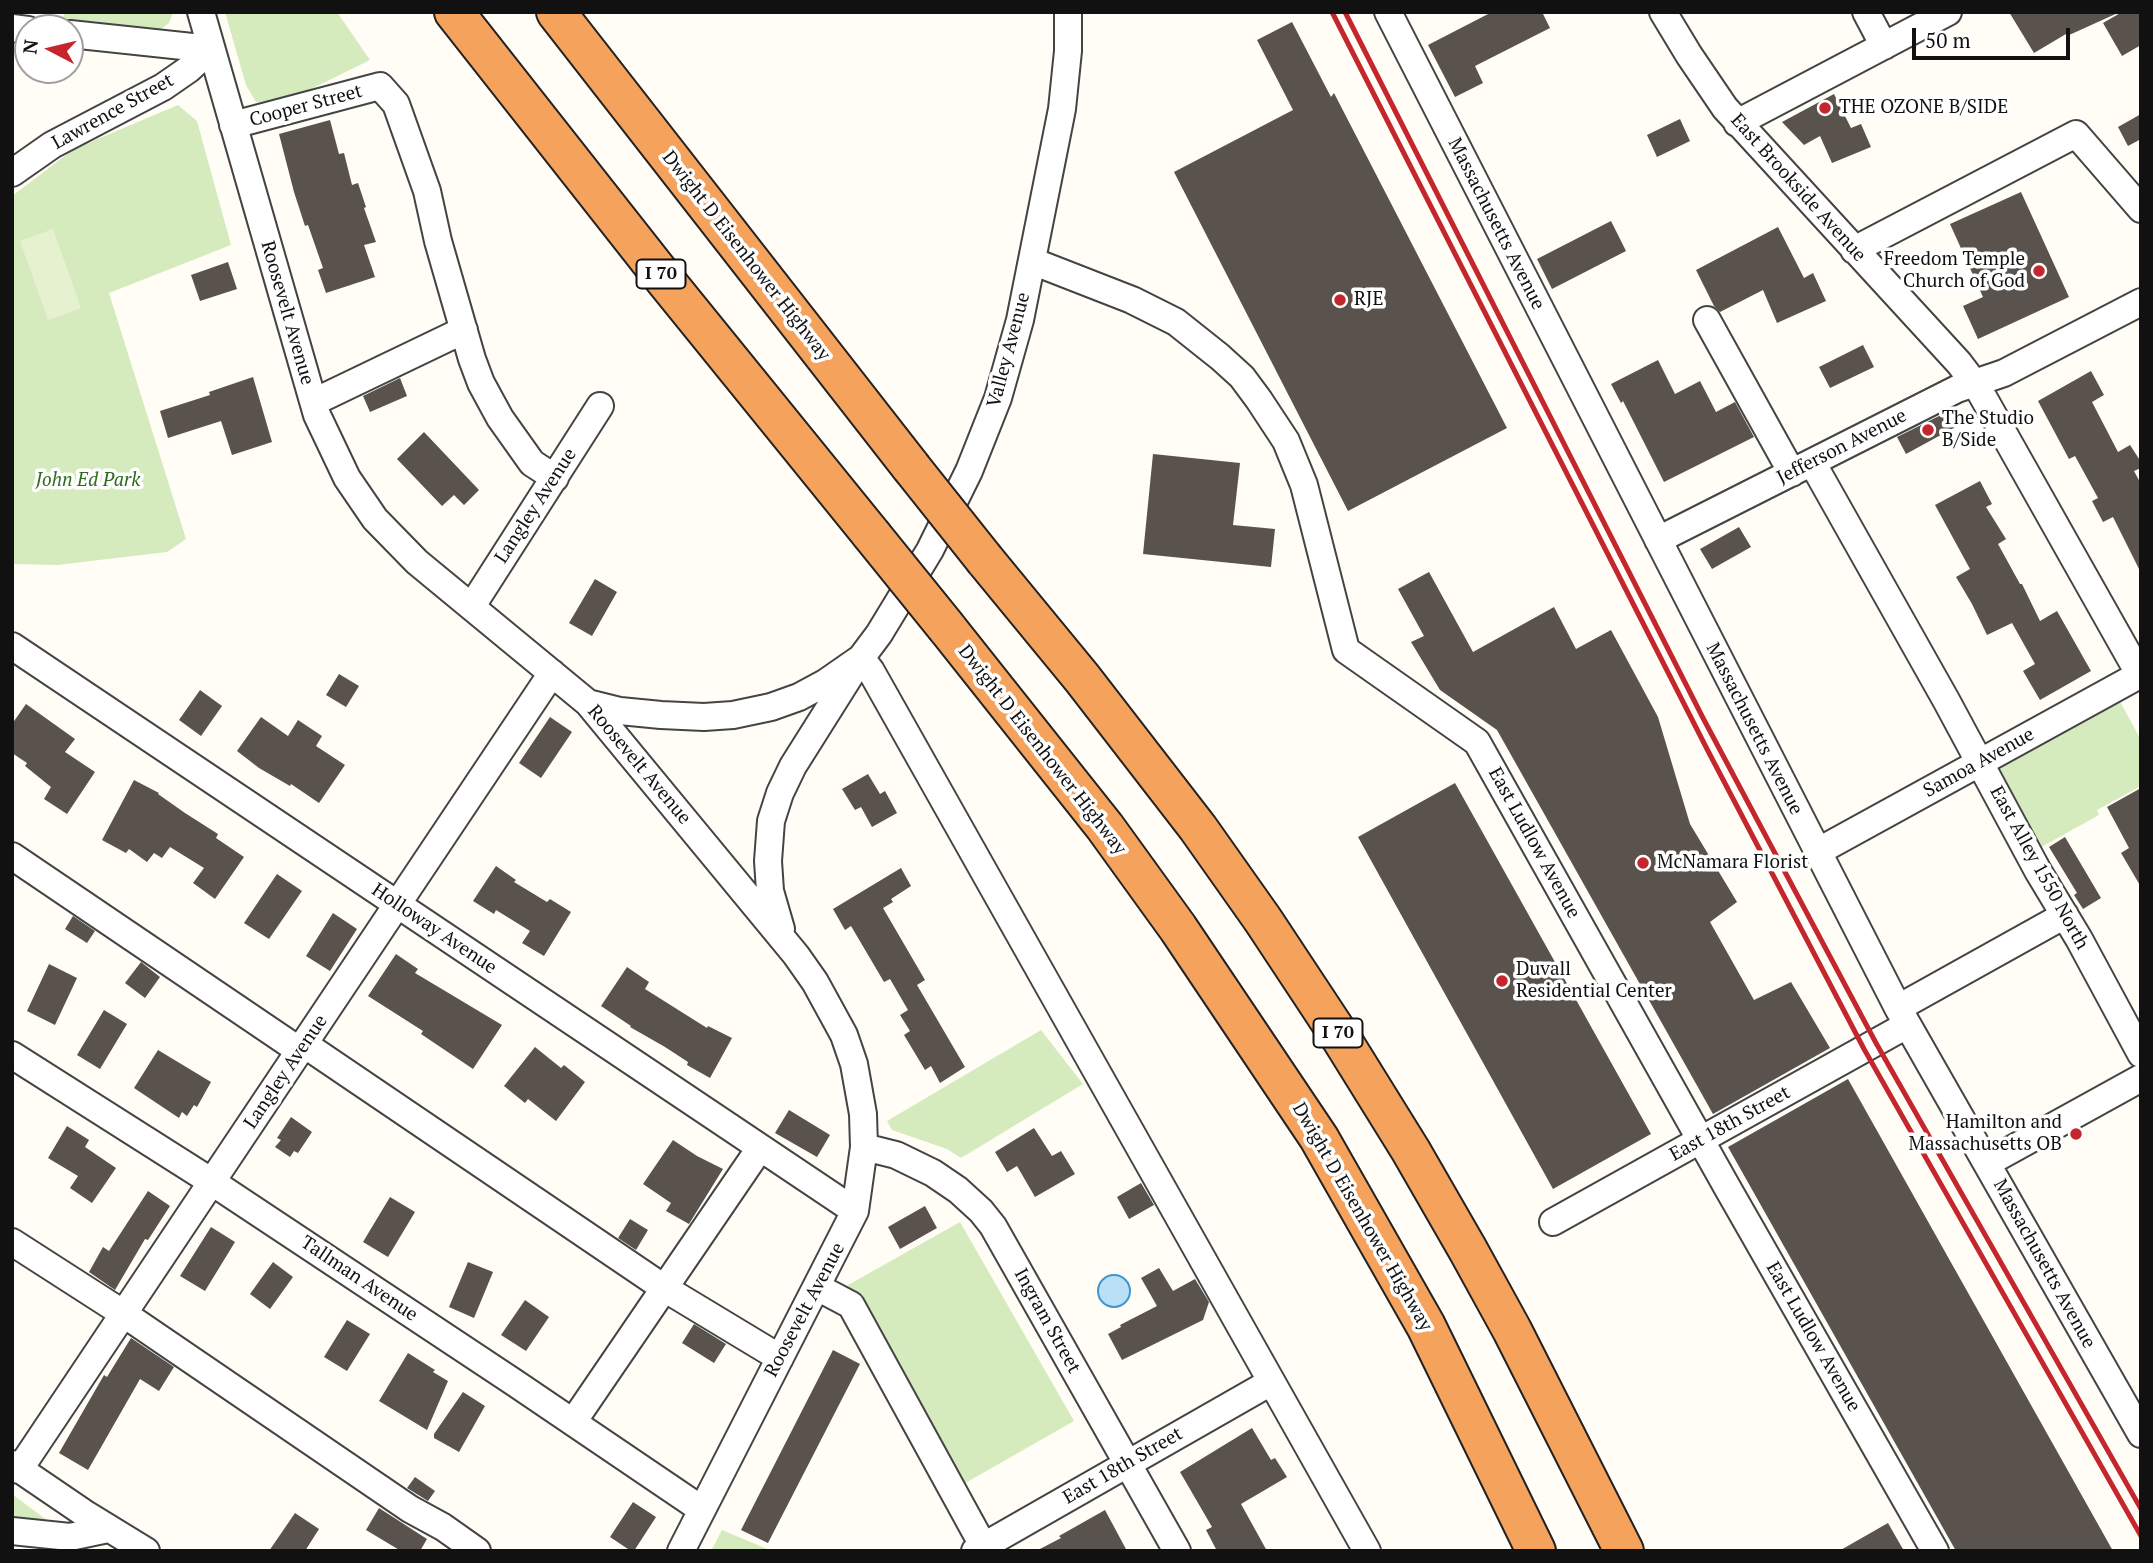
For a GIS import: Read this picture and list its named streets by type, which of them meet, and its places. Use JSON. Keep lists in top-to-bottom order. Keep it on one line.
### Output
{"streets":{"highway":["Dwight D Eisenhower Highway","I 70"],"street":["Cooper Street","Lawrence Street","East Brookside Avenue","Massachusetts Avenue","Roosevelt Avenue","Valley Avenue","Jefferson Avenue","Langley Avenue","Samoa Avenue","East Ludlow Avenue","East Alley 1550 North","Holloway Avenue","East 18th Street","Tallman Avenue","Ingram Street"]},"crossings":[["Cooper Street","Roosevelt Avenue"],["Lawrence Street","Roosevelt Avenue"],["East Brookside Avenue","Jefferson Avenue"],["East Brookside Avenue","Samoa Avenue"],["Massachusetts Avenue","Jefferson Avenue"],["Massachusetts Avenue","Samoa Avenue"],["Massachusetts Avenue","East 18th Street"],["Roosevelt Avenue","Valley Avenue"],["Roosevelt Avenue","Langley Avenue"],["Roosevelt Avenue","Holloway Avenue"],["Roosevelt Avenue","Tallman Avenue"],["Roosevelt Avenue","Ingram Street"],["Valley Avenue","East Ludlow Avenue"],["Jefferson Avenue","East Alley 1550 North"],["Langley Avenue","Holloway Avenue"],["Langley Avenue","Tallman Avenue"],["Samoa Avenue","East Alley 1550 North"],["East Ludlow Avenue","East 18th Street"],["East Alley 1550 North","East 18th Street"],["East 18th Street","Ingram Street"]],"parks":["John Ed Park"],"places":["THE OZONE B/SIDE","Freedom Temple Church of God","RJE","The Studio B/Side","McNamara Florist","Duvall Residential Center","Hamilton and Massachusetts OB"],"scale_bar":"50 m","north":"left"}
